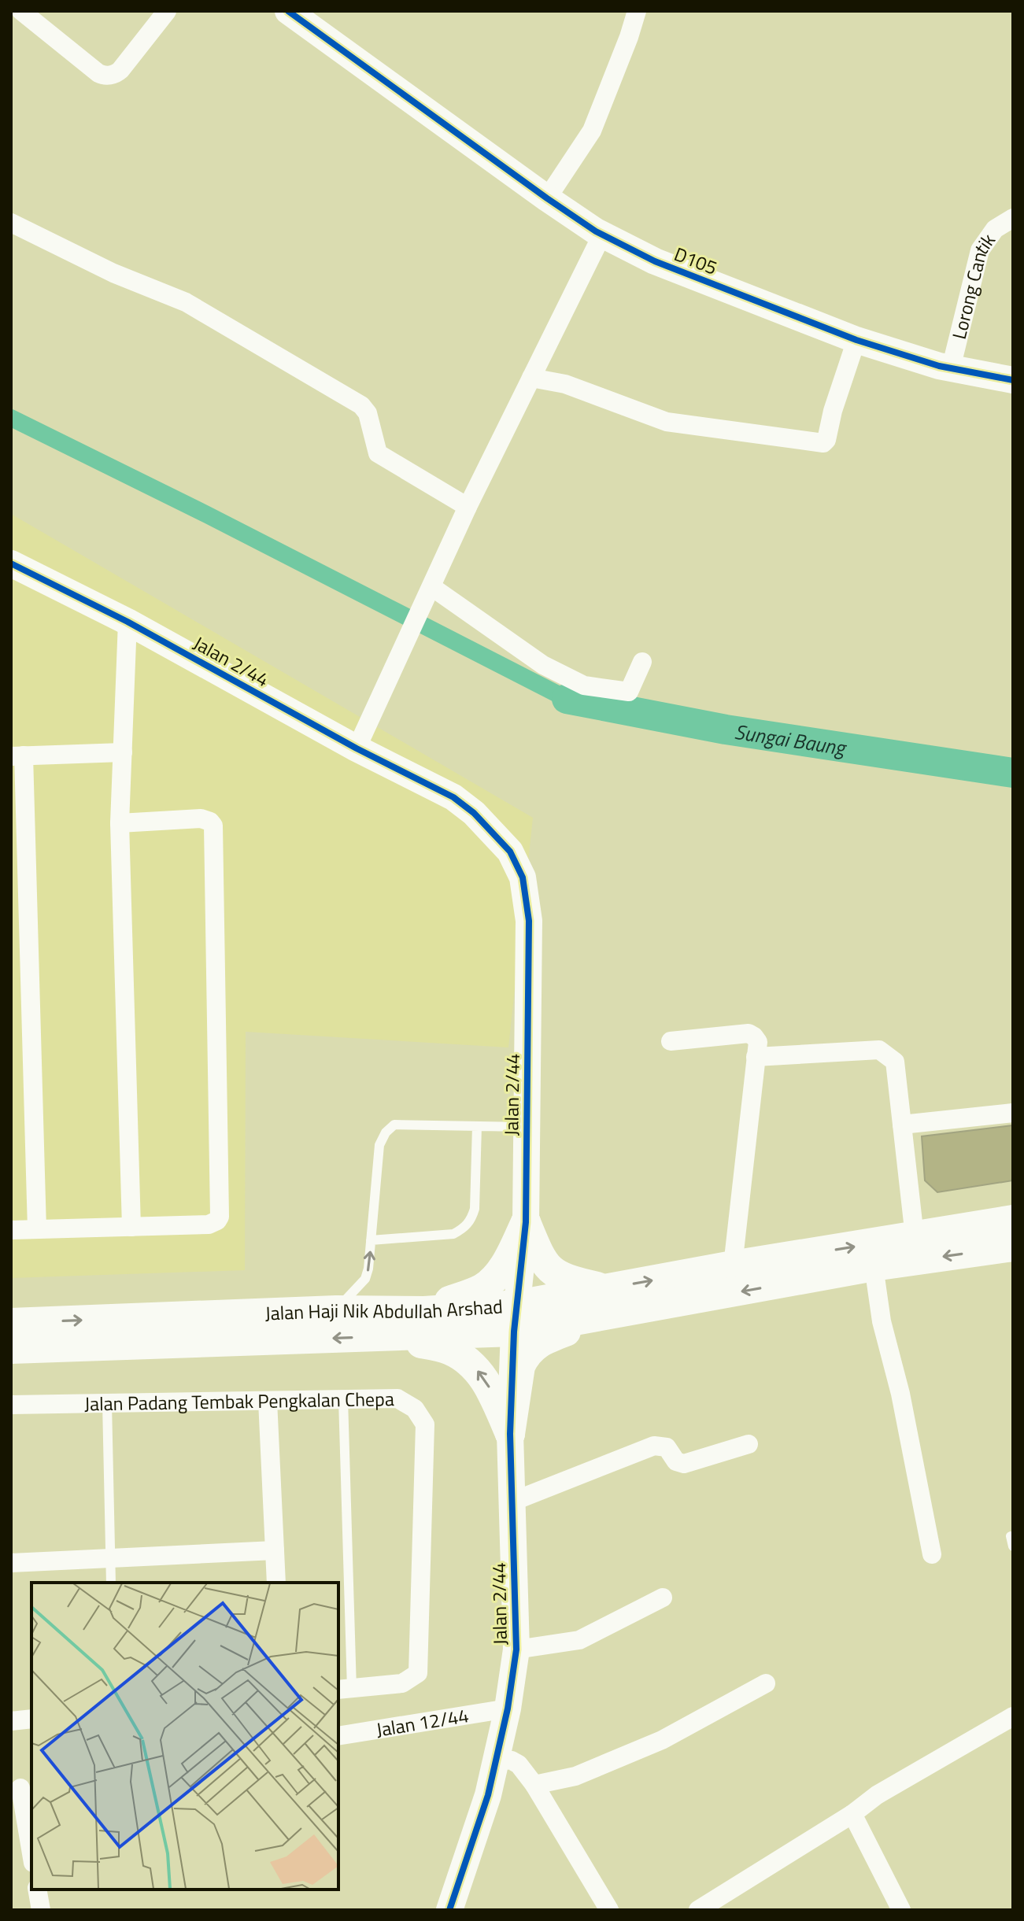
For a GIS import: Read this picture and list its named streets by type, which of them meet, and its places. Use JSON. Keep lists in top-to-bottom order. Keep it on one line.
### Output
{"streets":{"main road":["Jalan Haji Nik Abdullah Arshad"],"street":["D105","Lorong Cantik","Jalan 2/44","Jalan Padang Tembak Pengkalan Chepa","Jalan 12/44"]},"crossings":[["D105","Lorong Cantik"],["Jalan 2/44","Jalan Haji Nik Abdullah Arshad"],["Jalan 2/44","Jalan 12/44"]],"water":["Sungai Baung"]}
